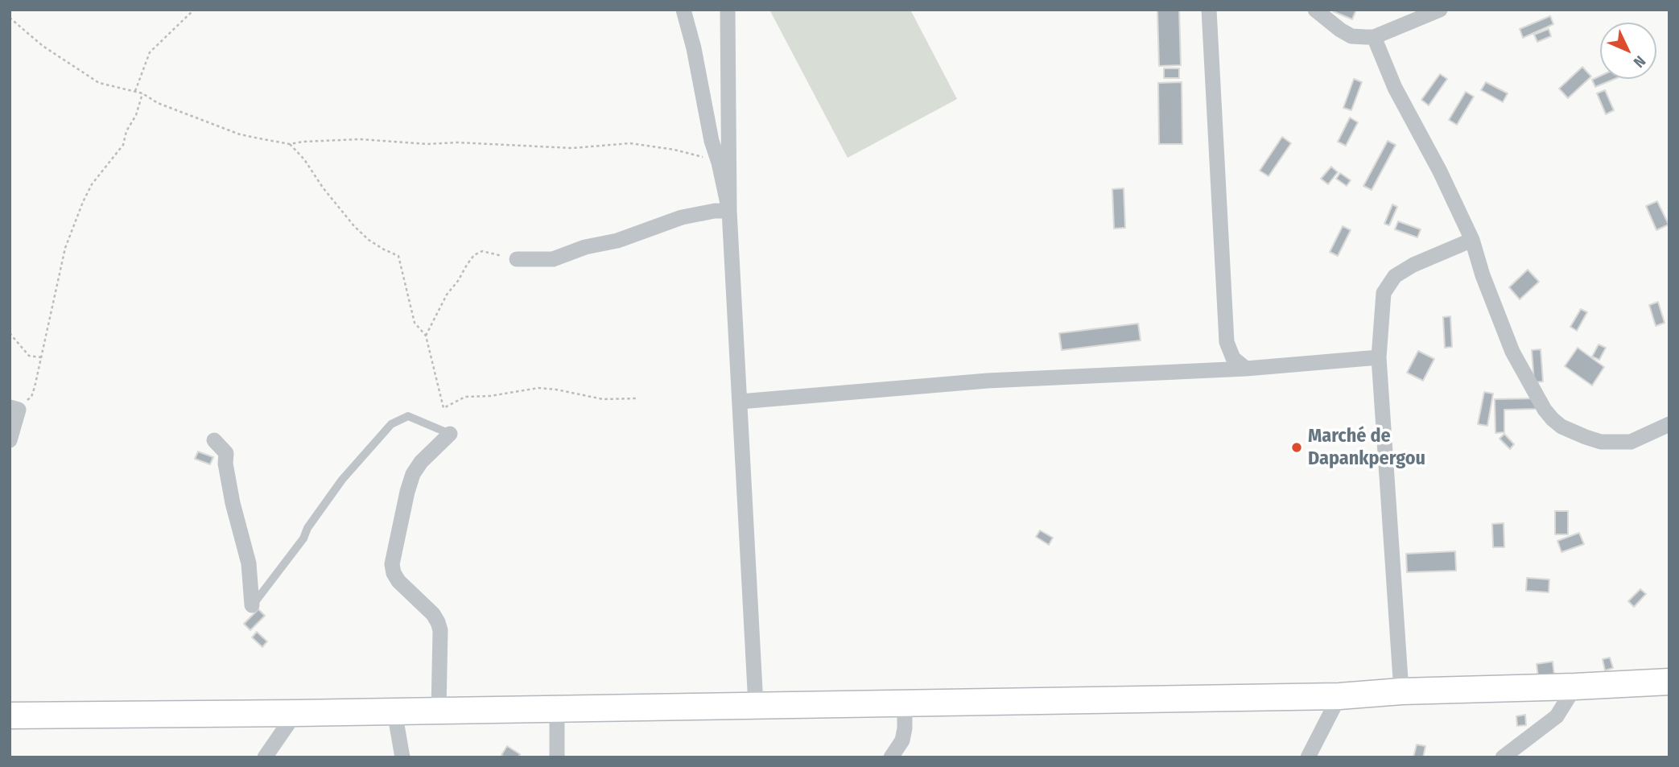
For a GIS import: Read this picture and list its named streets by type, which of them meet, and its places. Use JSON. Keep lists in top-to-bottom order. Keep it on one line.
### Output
{"places":["Marché de Dapankpergou"],"north":"bottom right"}
